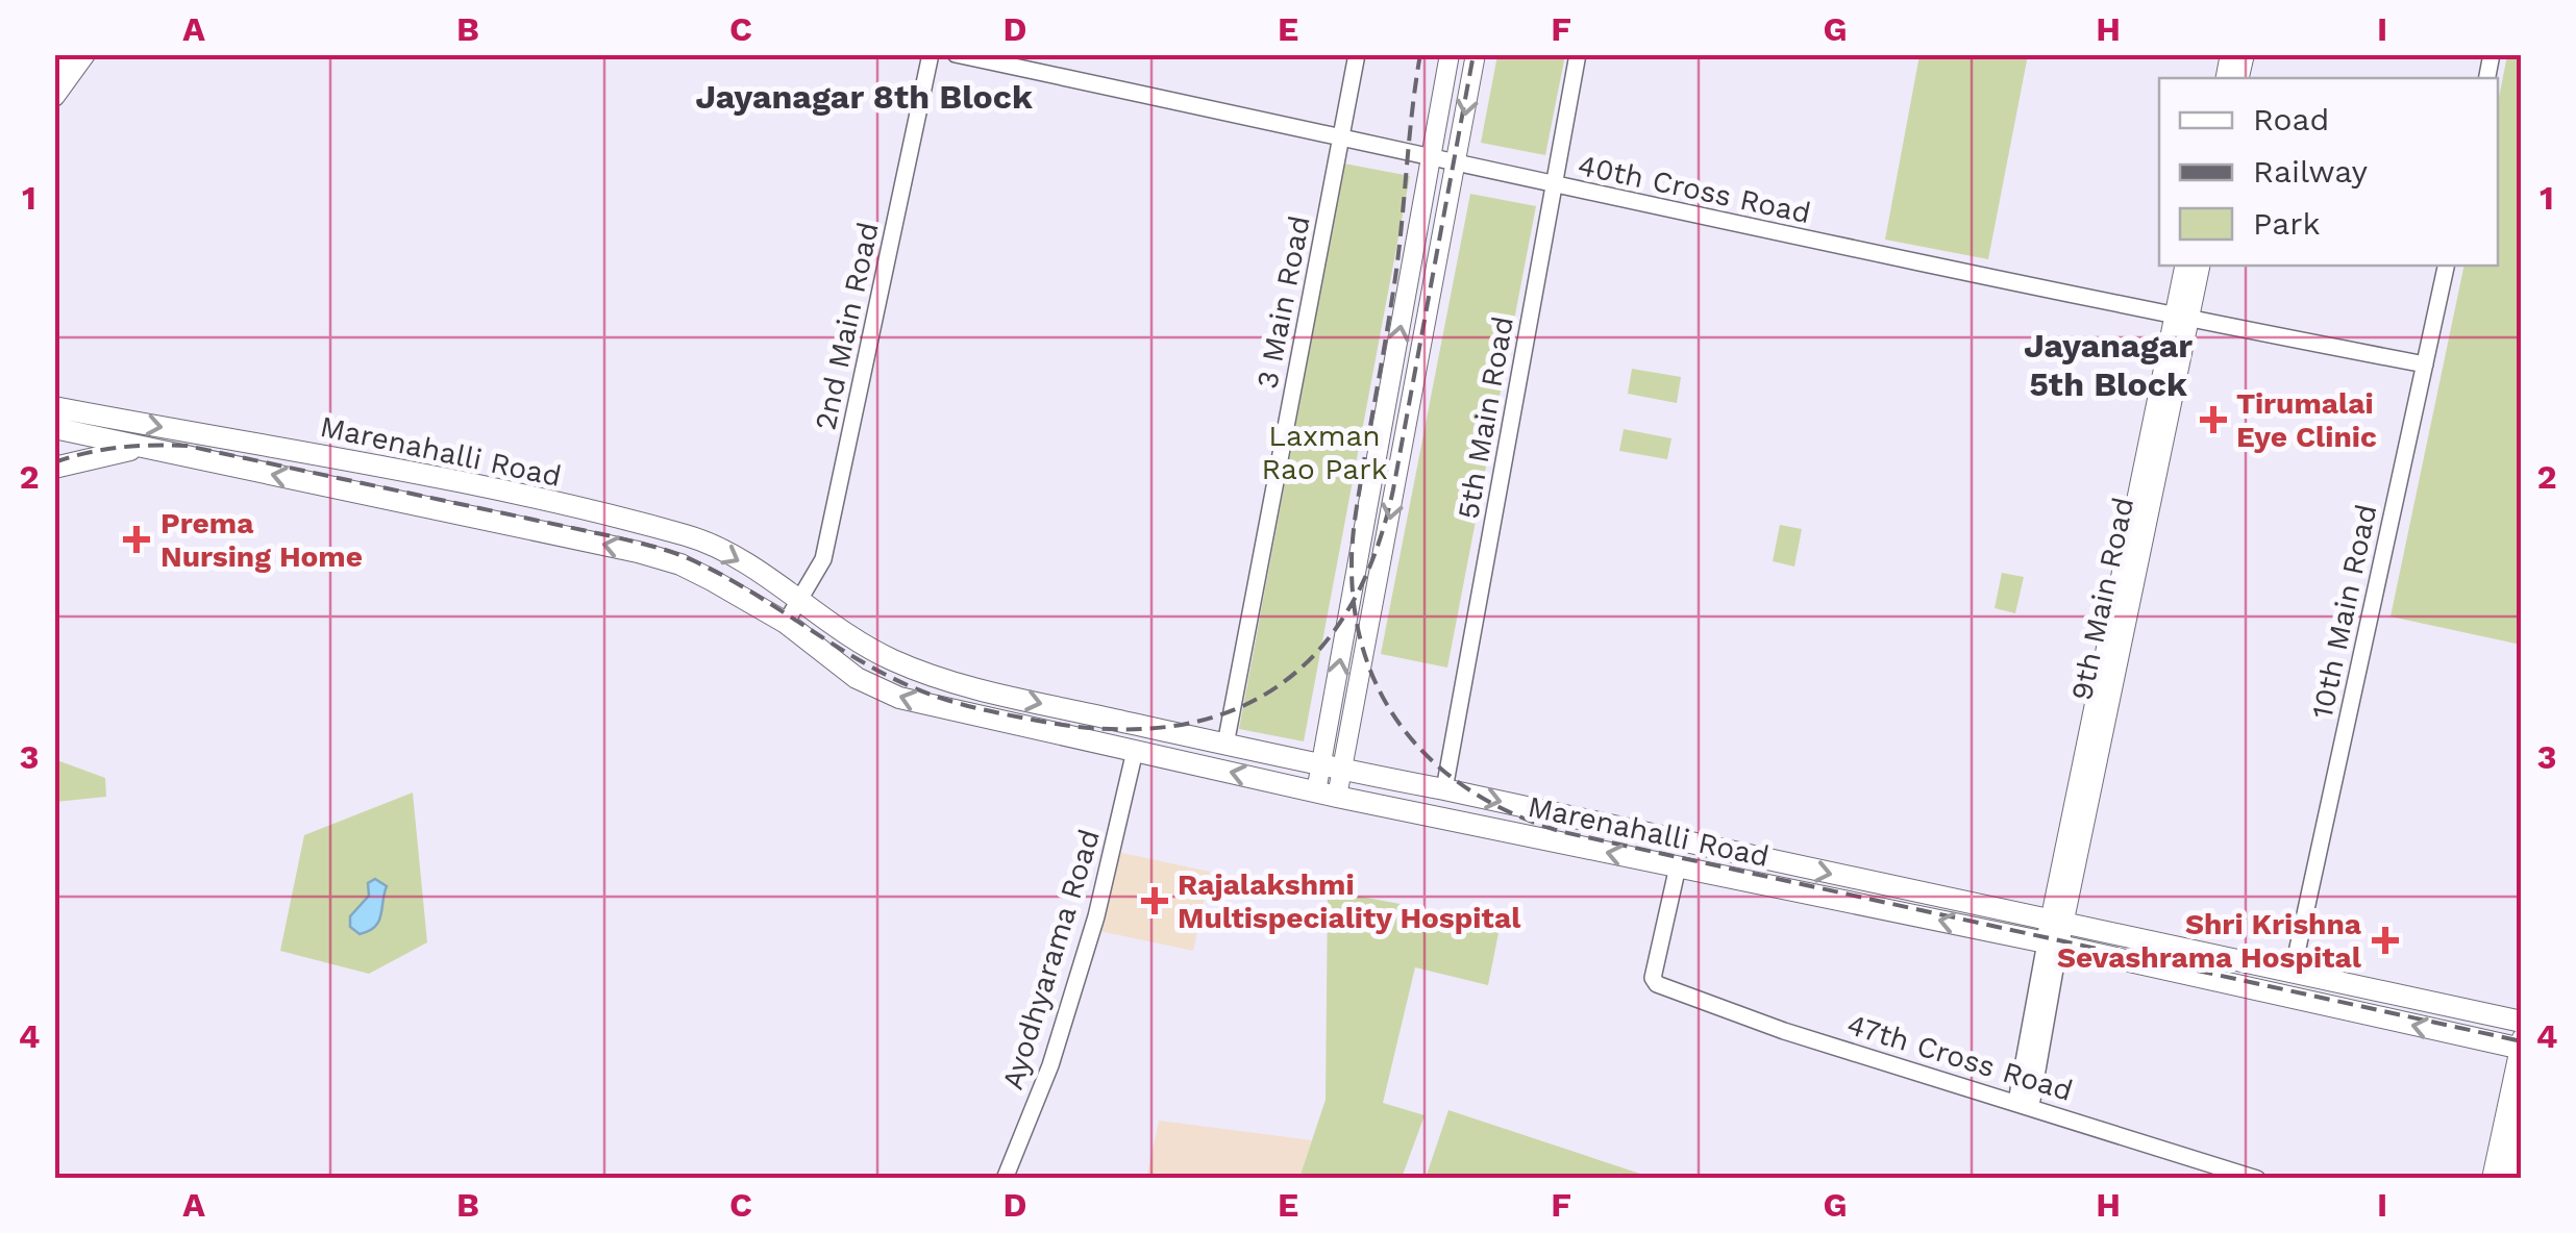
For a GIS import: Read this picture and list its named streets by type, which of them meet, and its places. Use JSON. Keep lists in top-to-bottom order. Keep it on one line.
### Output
{"streets":{"main road":["Marenahalli Road","9th Main Road"],"street":["40th Cross Road","3 Main Road","2nd Main Road","5th Main Road","10th Main Road","Ayodhyarama Road","47th Cross Road"]},"crossings":[["40th Cross Road","3 Main Road"],["40th Cross Road","5th Main Road"],["40th Cross Road","9th Main Road"],["40th Cross Road","10th Main Road"],["3 Main Road","Marenahalli Road"],["2nd Main Road","Marenahalli Road"],["5th Main Road","Marenahalli Road"],["Marenahalli Road","9th Main Road"],["Marenahalli Road","10th Main Road"],["Marenahalli Road","Ayodhyarama Road"],["Marenahalli Road","47th Cross Road"]],"districts":["Jayanagar 8th Block","Jayanagar 5th Block"],"parks":["Laxman Rao Park"],"places":{"health":["Tirumalai Eye Clinic","Prema Nursing Home","Rajalakshmi Multispeciality Hospital","Shri Krishna Sevashrama Hospital"]},"legend":["Road","Railway","Park"],"grid":{"columns":["A","B","C","D","E","F","G","H","I"],"rows":["1","2","3","4"]}}
